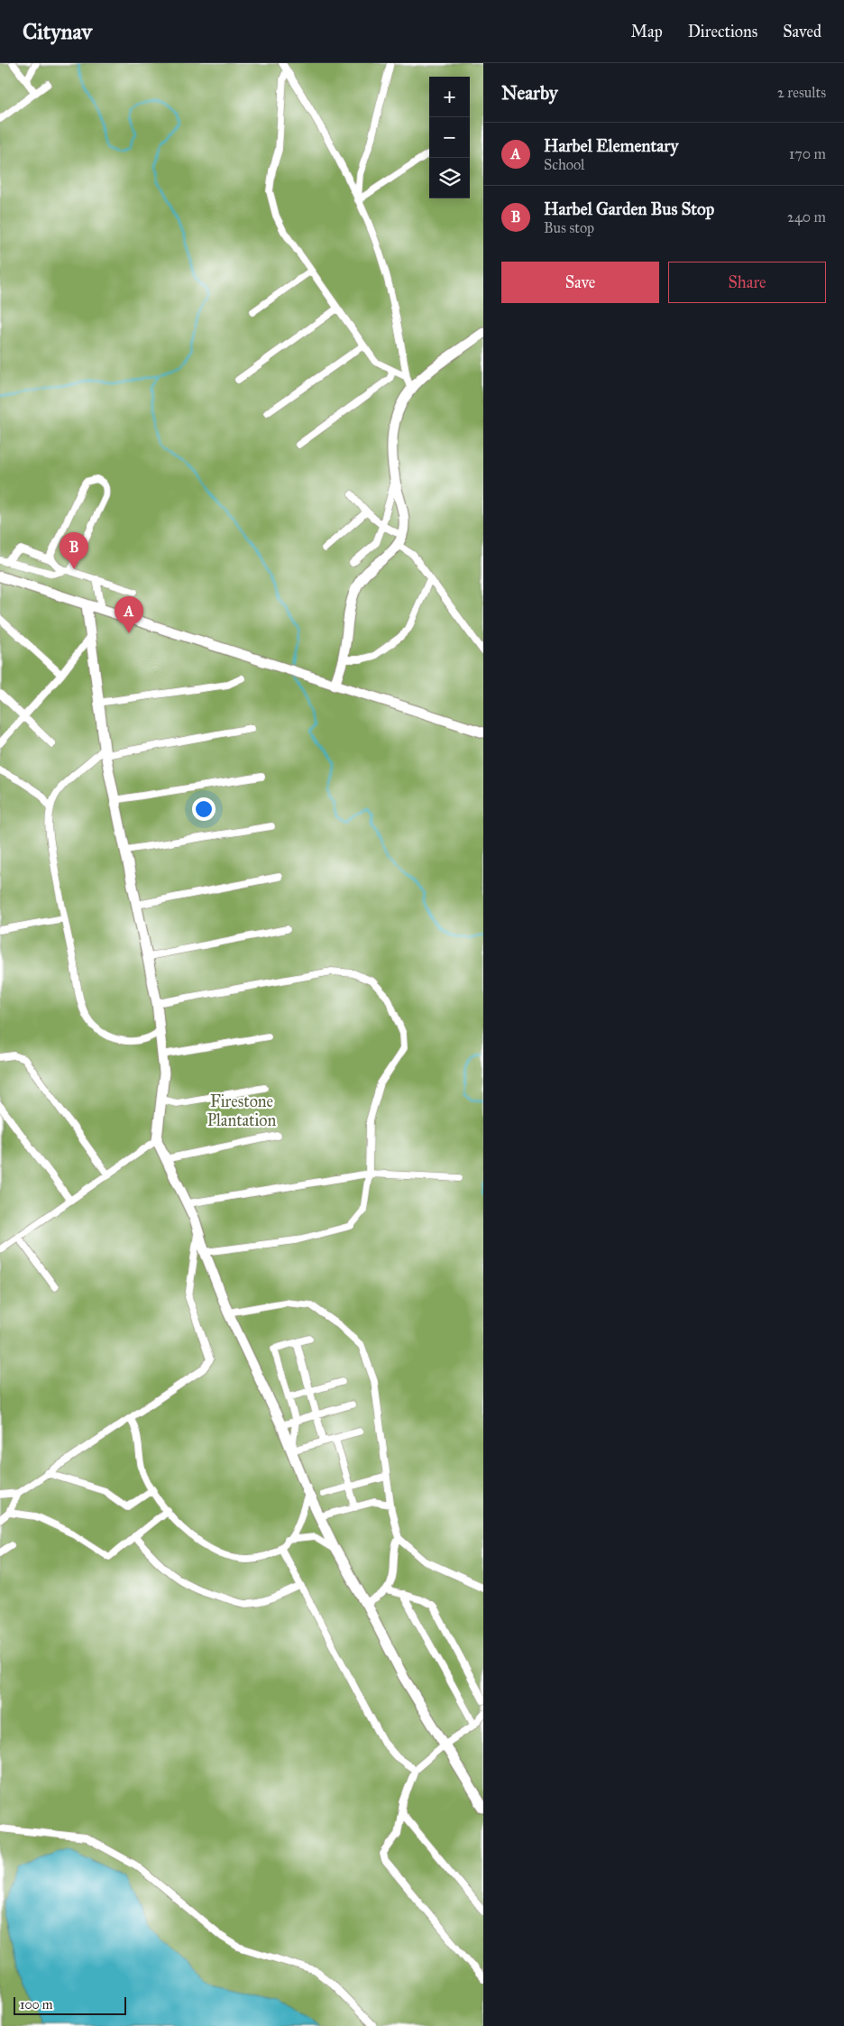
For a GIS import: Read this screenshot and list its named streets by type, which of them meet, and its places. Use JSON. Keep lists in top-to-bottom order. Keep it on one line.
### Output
{"parks":["Firestone Plantation"],"scale_bar":"100 m","page":{"header":"Citynav","nav":["Map","Directions","Saved"],"heading":["Nearby","2 results"],"map_buttons":["+","−"],"list":[{"mark":"A","name":"Harbel Elementary","note":"School","value":"170 m"},{"mark":"B","name":"Harbel Garden Bus Stop","note":"Bus stop","value":"240 m"}],"buttons":["Save","Share"],"pins":["B","A"],"scale":"100 m"}}
